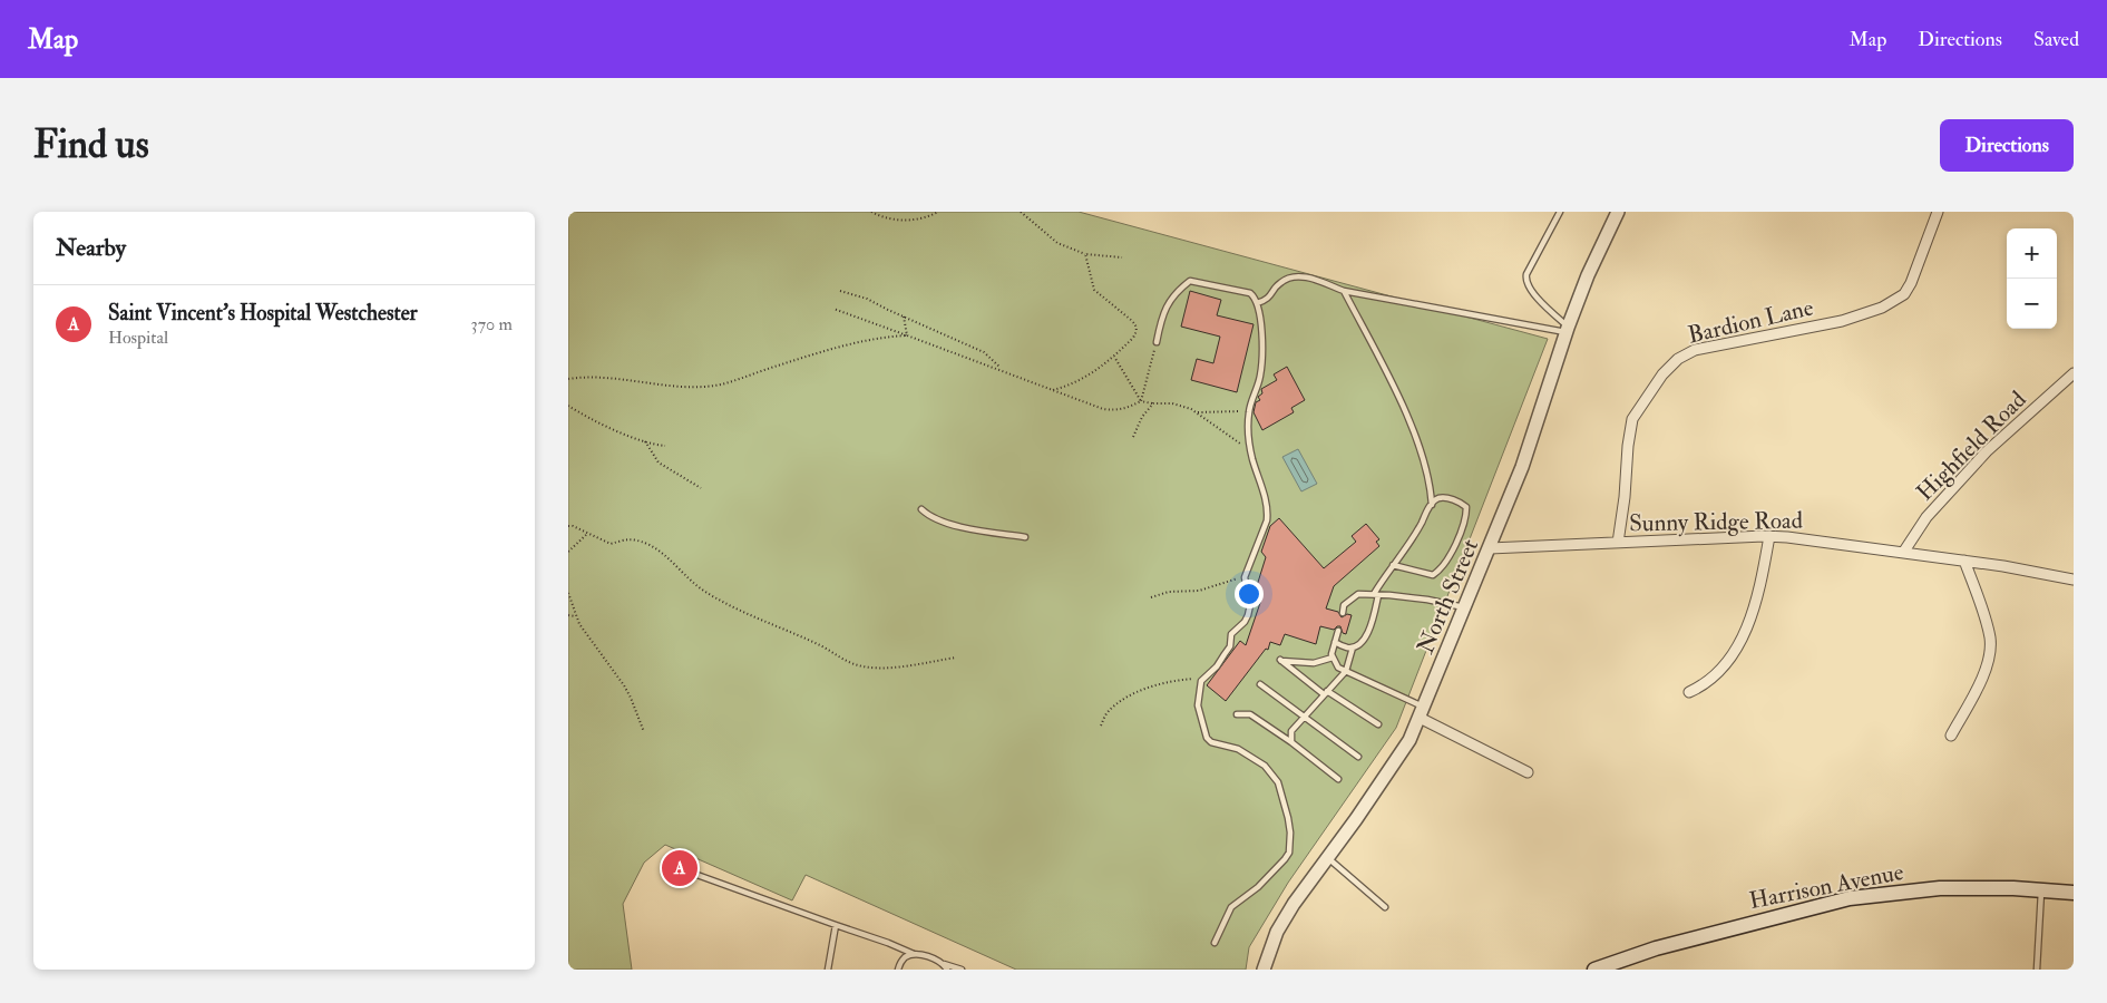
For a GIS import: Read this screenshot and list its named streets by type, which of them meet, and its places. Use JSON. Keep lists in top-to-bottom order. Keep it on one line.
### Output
{"streets":{"main road":["Harrison Avenue"],"street":["Bardion Lane","Highfield Road","Sunny Ridge Road","North Street"]},"crossings":[["Bardion Lane","Sunny Ridge Road"],["Highfield Road","Sunny Ridge Road"],["Sunny Ridge Road","North Street"]],"page":{"header":"Map","nav":["Map","Directions","Saved"],"buttons":"Directions","title":"Find us","heading":"Nearby","map_buttons":["+","−"],"list":[{"mark":"A","name":"Saint Vincent's Hospital Westchester","note":"Hospital","value":"370 m"}],"pins":"A"}}
